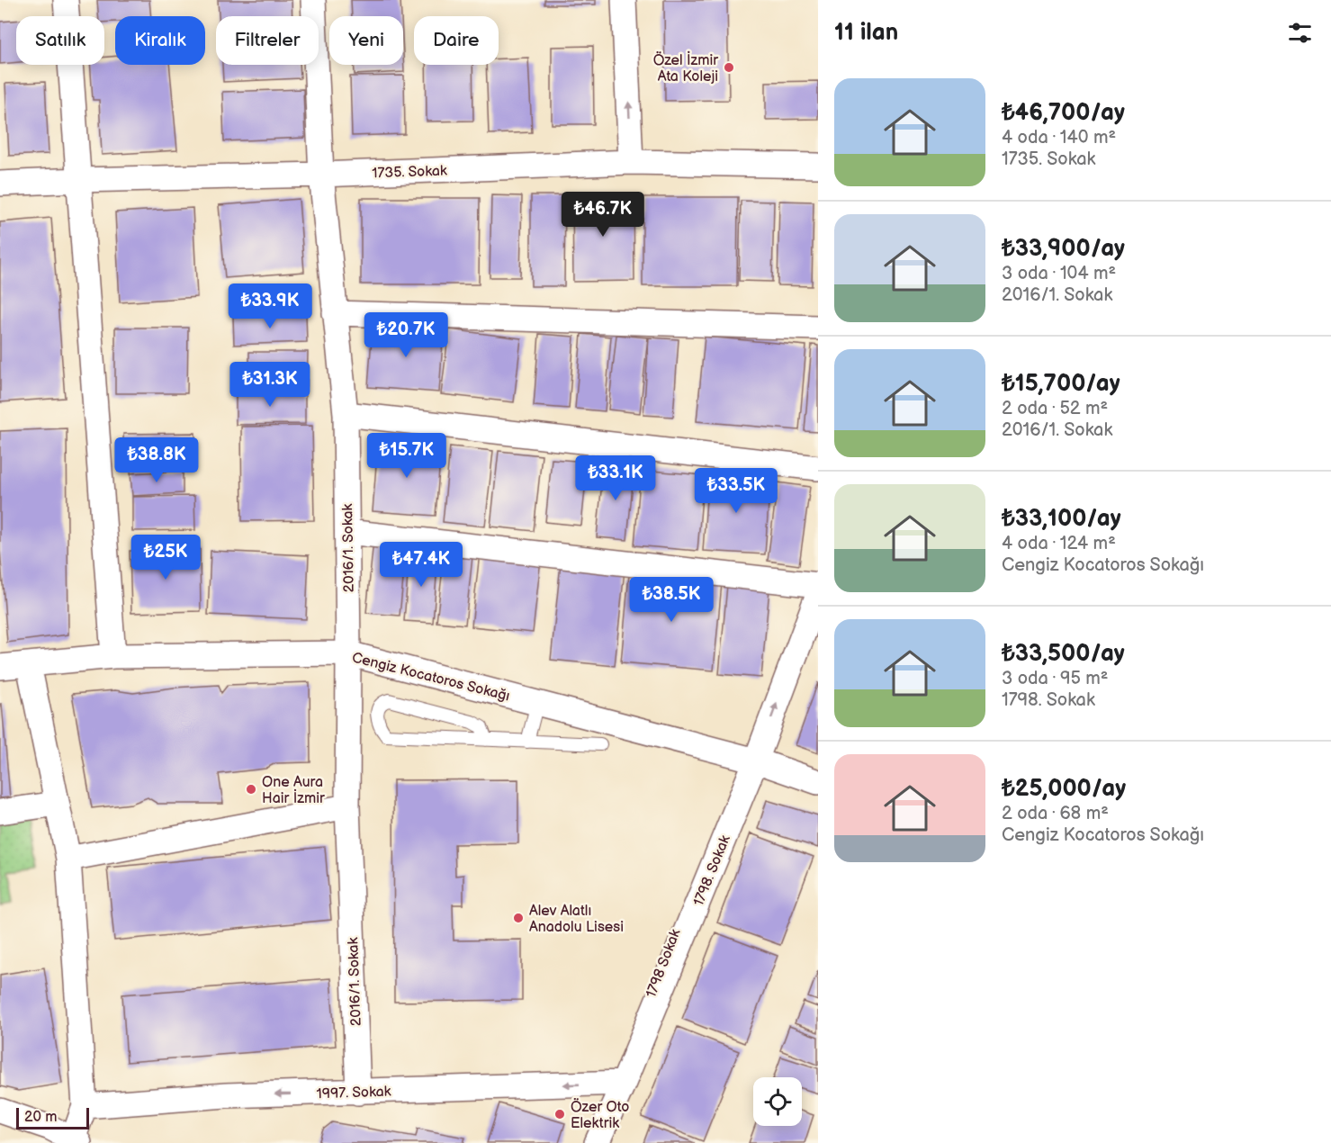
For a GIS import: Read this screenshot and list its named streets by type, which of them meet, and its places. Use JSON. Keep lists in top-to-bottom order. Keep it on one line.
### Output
{"streets":{"street":["1735. Sokak","2016/1. Sokak","Cengiz Kocatoros Sokağı","1798. Sokak","1997. Sokak"]},"crossings":[["1735. Sokak","2016/1. Sokak"],["2016/1. Sokak","Cengiz Kocatoros Sokağı"],["2016/1. Sokak","1997. Sokak"],["Cengiz Kocatoros Sokağı","1798. Sokak"],["1798. Sokak","1997. Sokak"]],"one_way":["1997. Sokak"],"places":["Özel İzmir Ata Koleji","One Aura Hair İzmir","Alev Alatlı Anadolu Lisesi","Özer Oto Elektrik"],"scale_bar":"20 m","page":{"heading":"11 ilan","chip":["Satılık","Kiralık","Filtreler","Yeni","Daire"],"list":[{"name":"₺46,700/ay","note":"4 oda · 140 m² · 1735. Sokak"},{"name":"₺33,900/ay","note":"3 oda · 104 m² · 2016/1. Sokak"},{"name":"₺15,700/ay","note":"2 oda · 52 m² · 2016/1. Sokak"},{"name":"₺33,100/ay","note":"4 oda · 124 m² · Cengiz Kocatoros Sokağı"},{"name":"₺33,500/ay","note":"3 oda · 95 m² · 1798. Sokak"},{"name":"₺25,000/ay","note":"2 oda · 68 m² · Cengiz Kocatoros Sokağı"}],"price":["₺46.7K","₺33.9K","₺20.7K","₺31.3K","₺15.7K","₺38.8K","₺33.1K","₺33.5K","₺25K","₺47.4K","₺38.5K"],"scale":"20 m"}}
